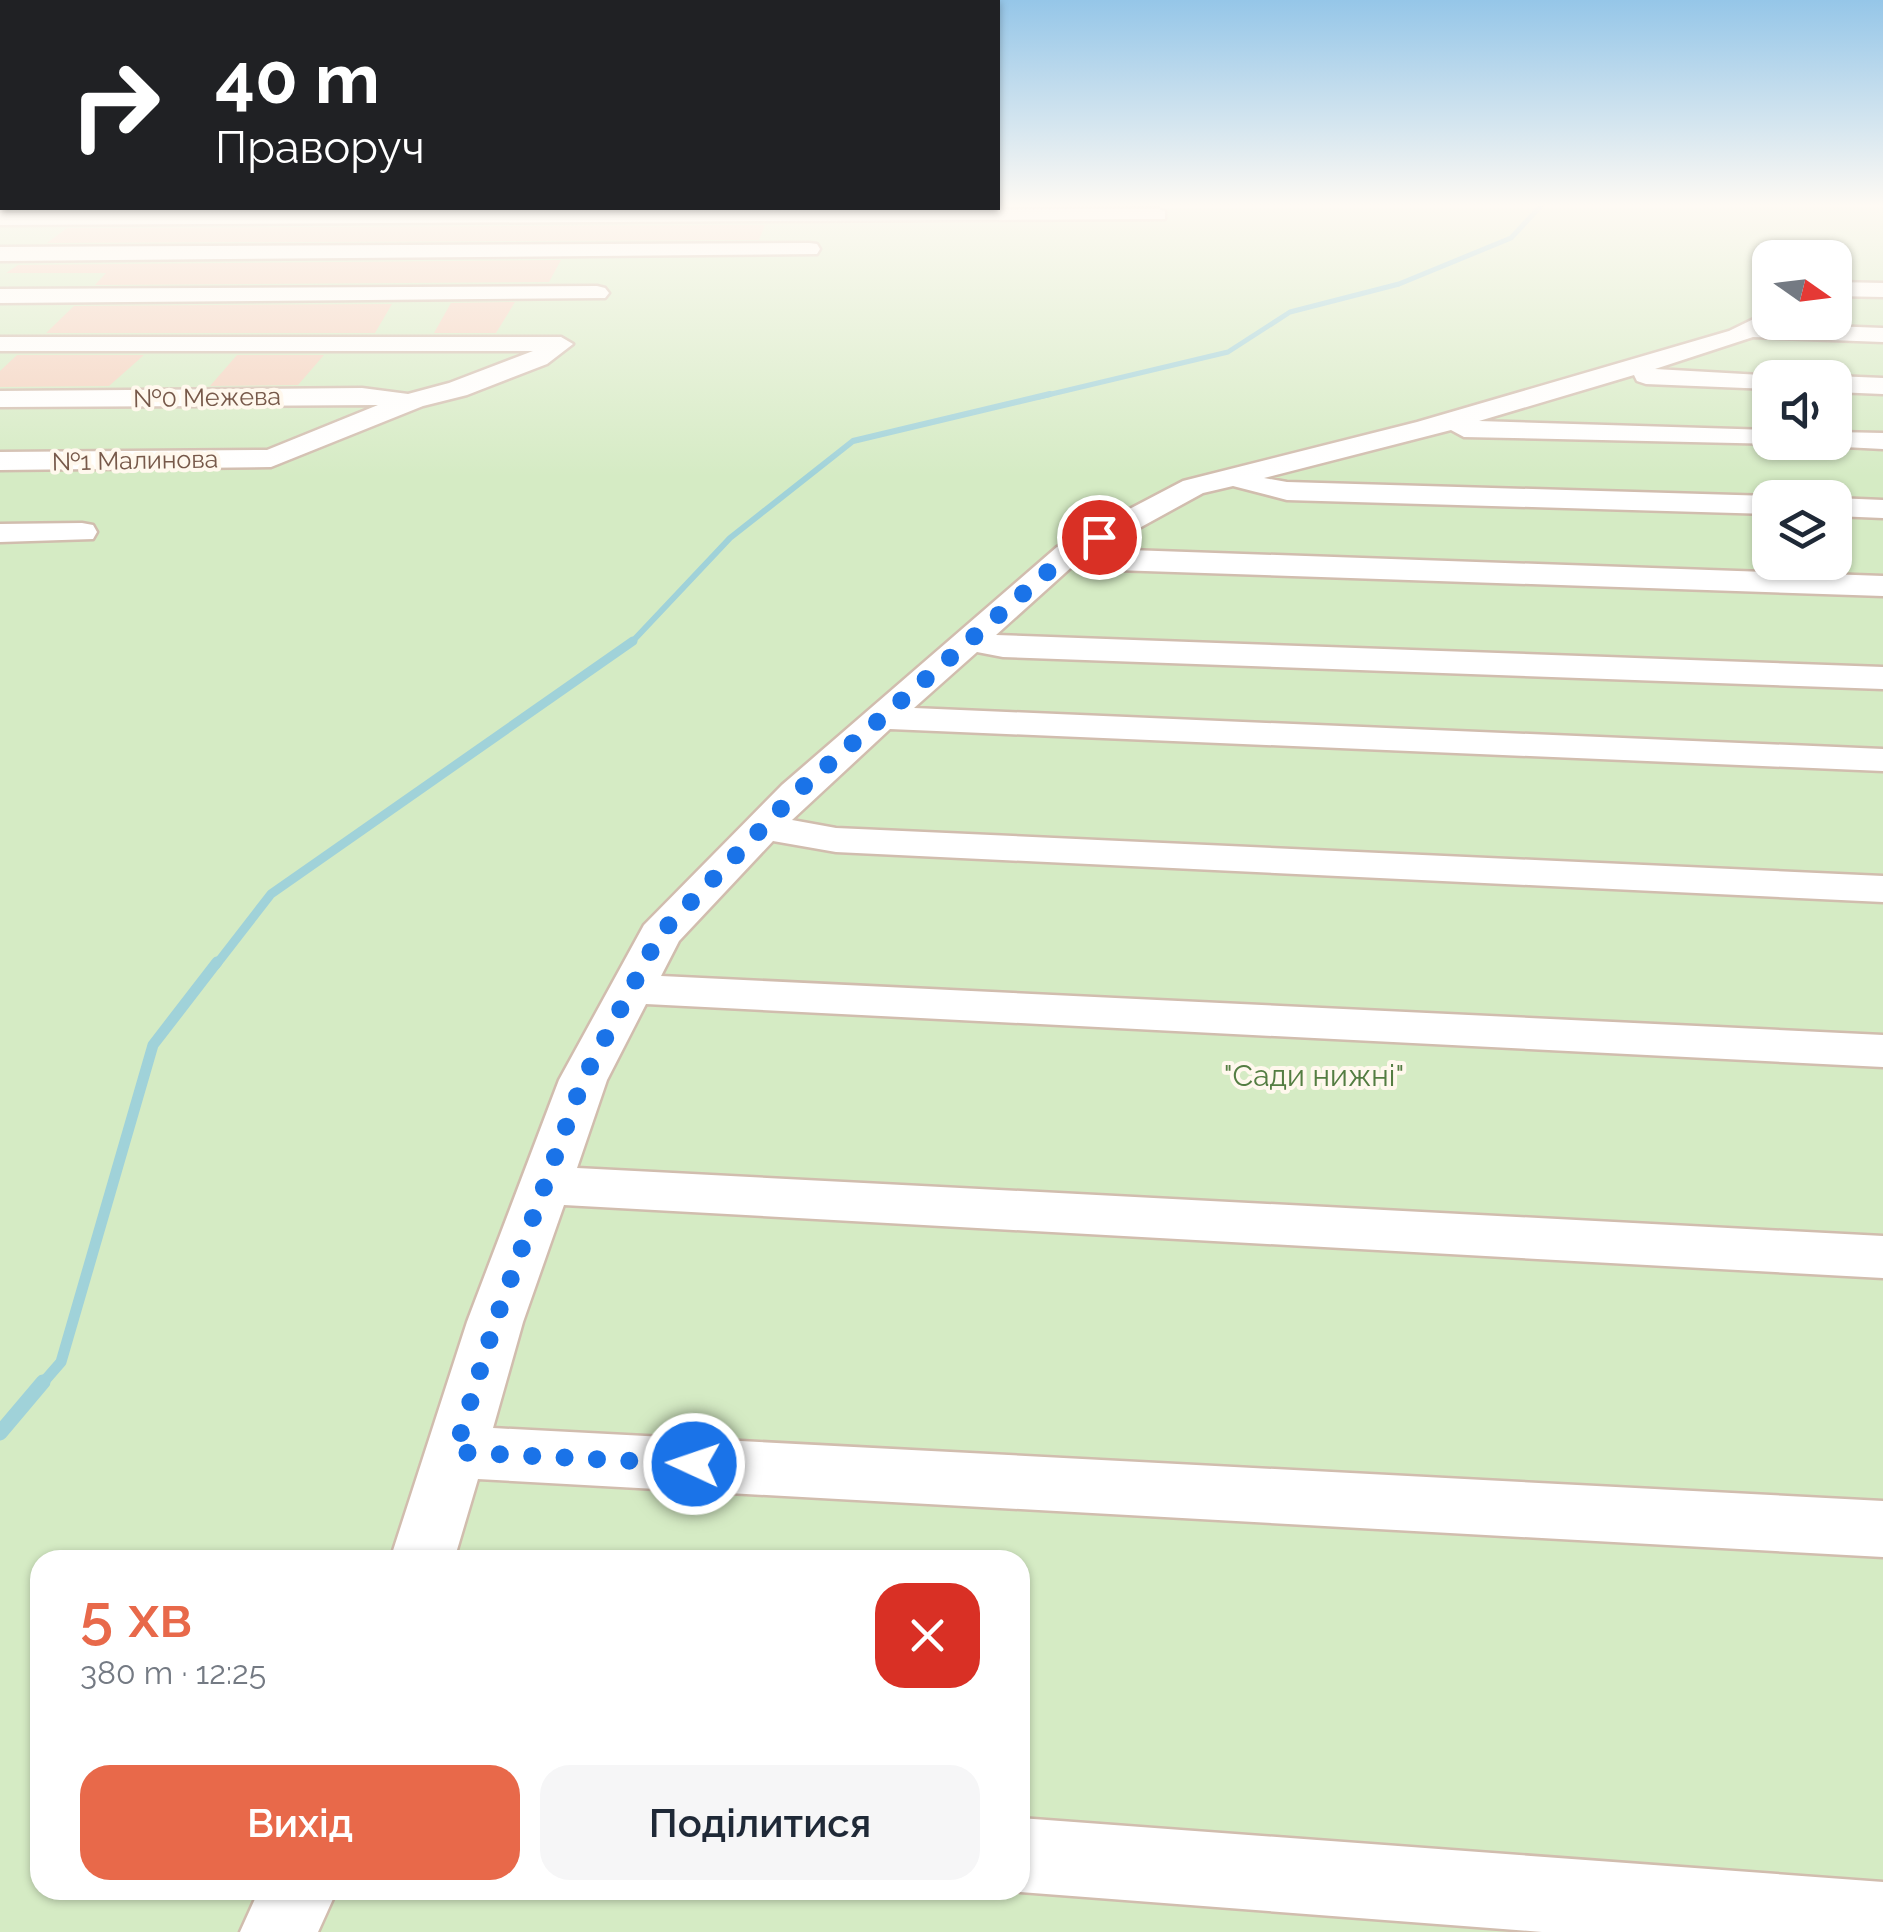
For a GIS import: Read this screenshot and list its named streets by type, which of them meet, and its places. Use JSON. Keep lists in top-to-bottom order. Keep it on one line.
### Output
{"streets":{"lane":["№0 Межева","№1 Малинова"]},"crossings":[["№0 Межева","№1 Малинова"]],"parks":["\"Сади нижні\""],"north":"right","page":{"turn":["40 m","Праворуч"],"heading":["5 хв","380 m · 12:25"],"buttons":["Вихід","Поділитися"]}}
